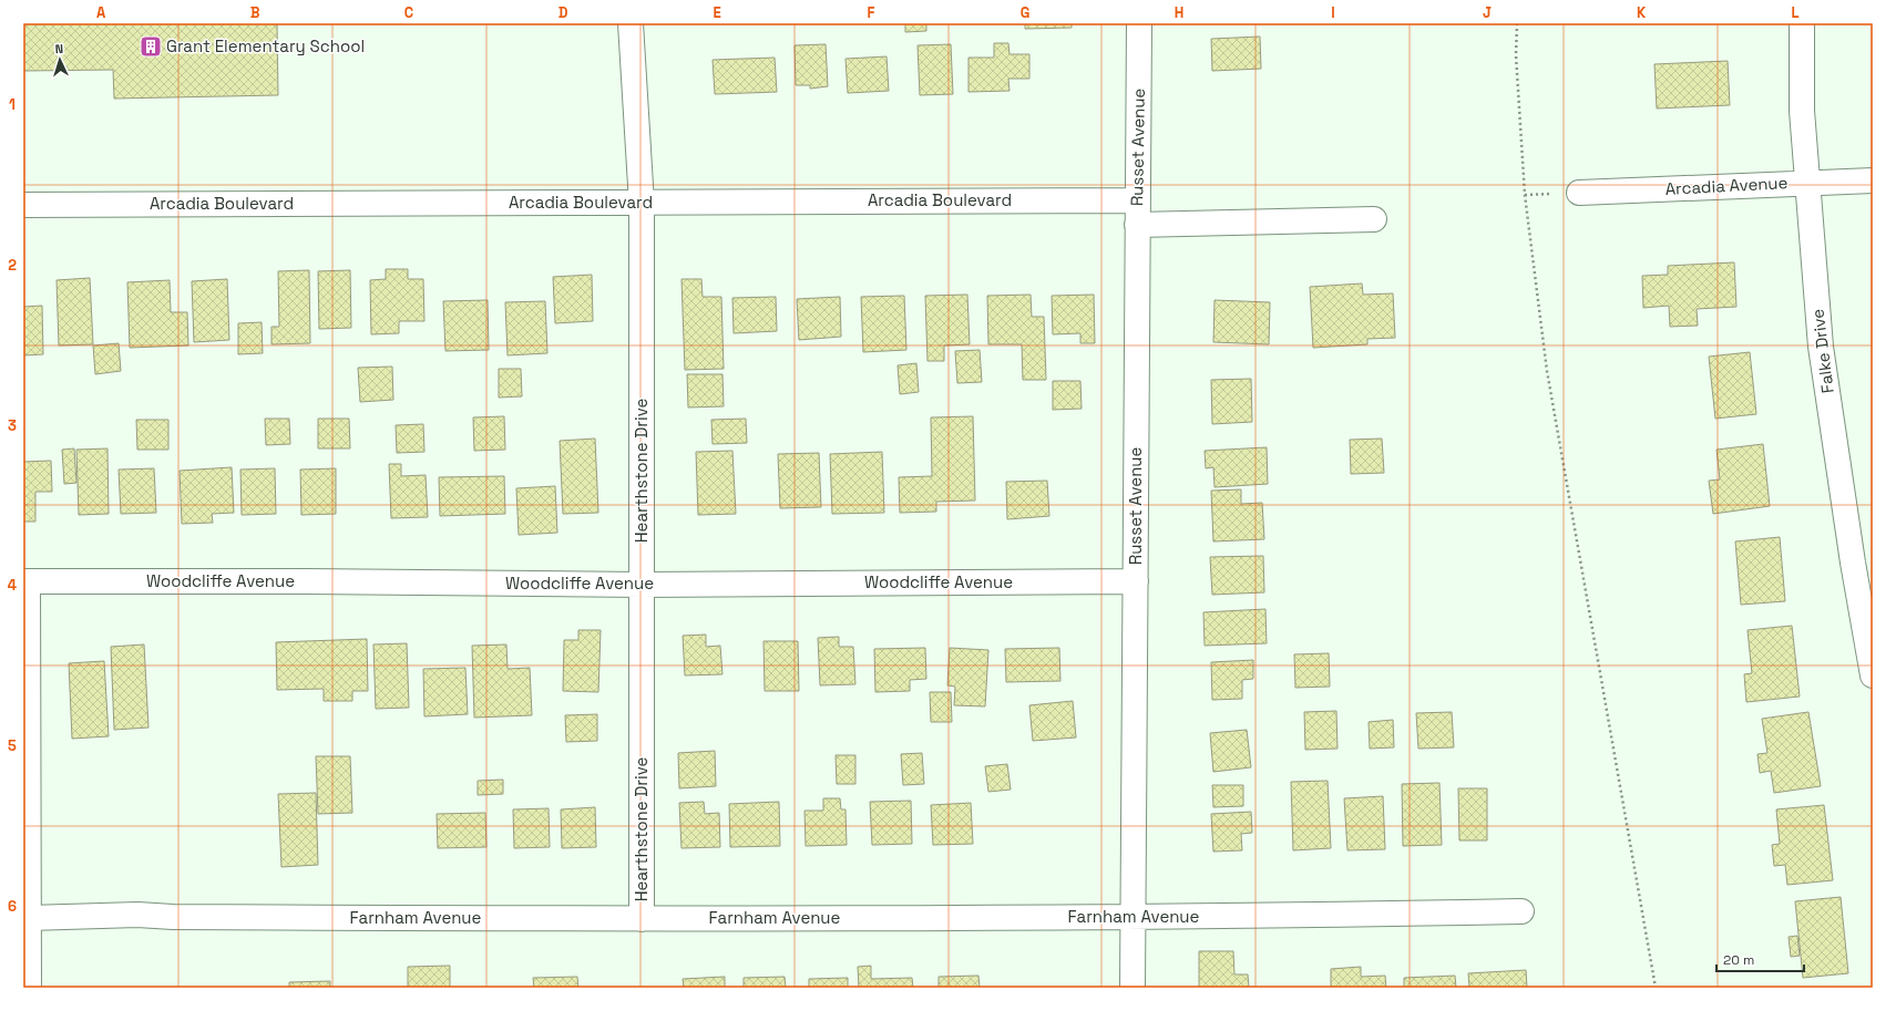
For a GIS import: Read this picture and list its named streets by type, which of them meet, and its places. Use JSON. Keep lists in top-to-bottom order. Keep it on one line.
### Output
{"streets":{"street":["Russet Avenue","Arcadia Avenue","Arcadia Boulevard","Falke Drive","Hearthstone Drive","Woodcliffe Avenue","Farnham Avenue"]},"crossings":[["Russet Avenue","Arcadia Boulevard"],["Russet Avenue","Woodcliffe Avenue"],["Russet Avenue","Farnham Avenue"],["Arcadia Avenue","Falke Drive"],["Arcadia Boulevard","Hearthstone Drive"],["Hearthstone Drive","Woodcliffe Avenue"],["Hearthstone Drive","Farnham Avenue"]],"places":{"building":["Grant Elementary School"]},"scale_bar":"20 m","north":"top","grid":{"columns":["A","B","C","D","E","F","G","H","I","J","K","L"],"rows":["1","2","3","4","5","6"]}}
